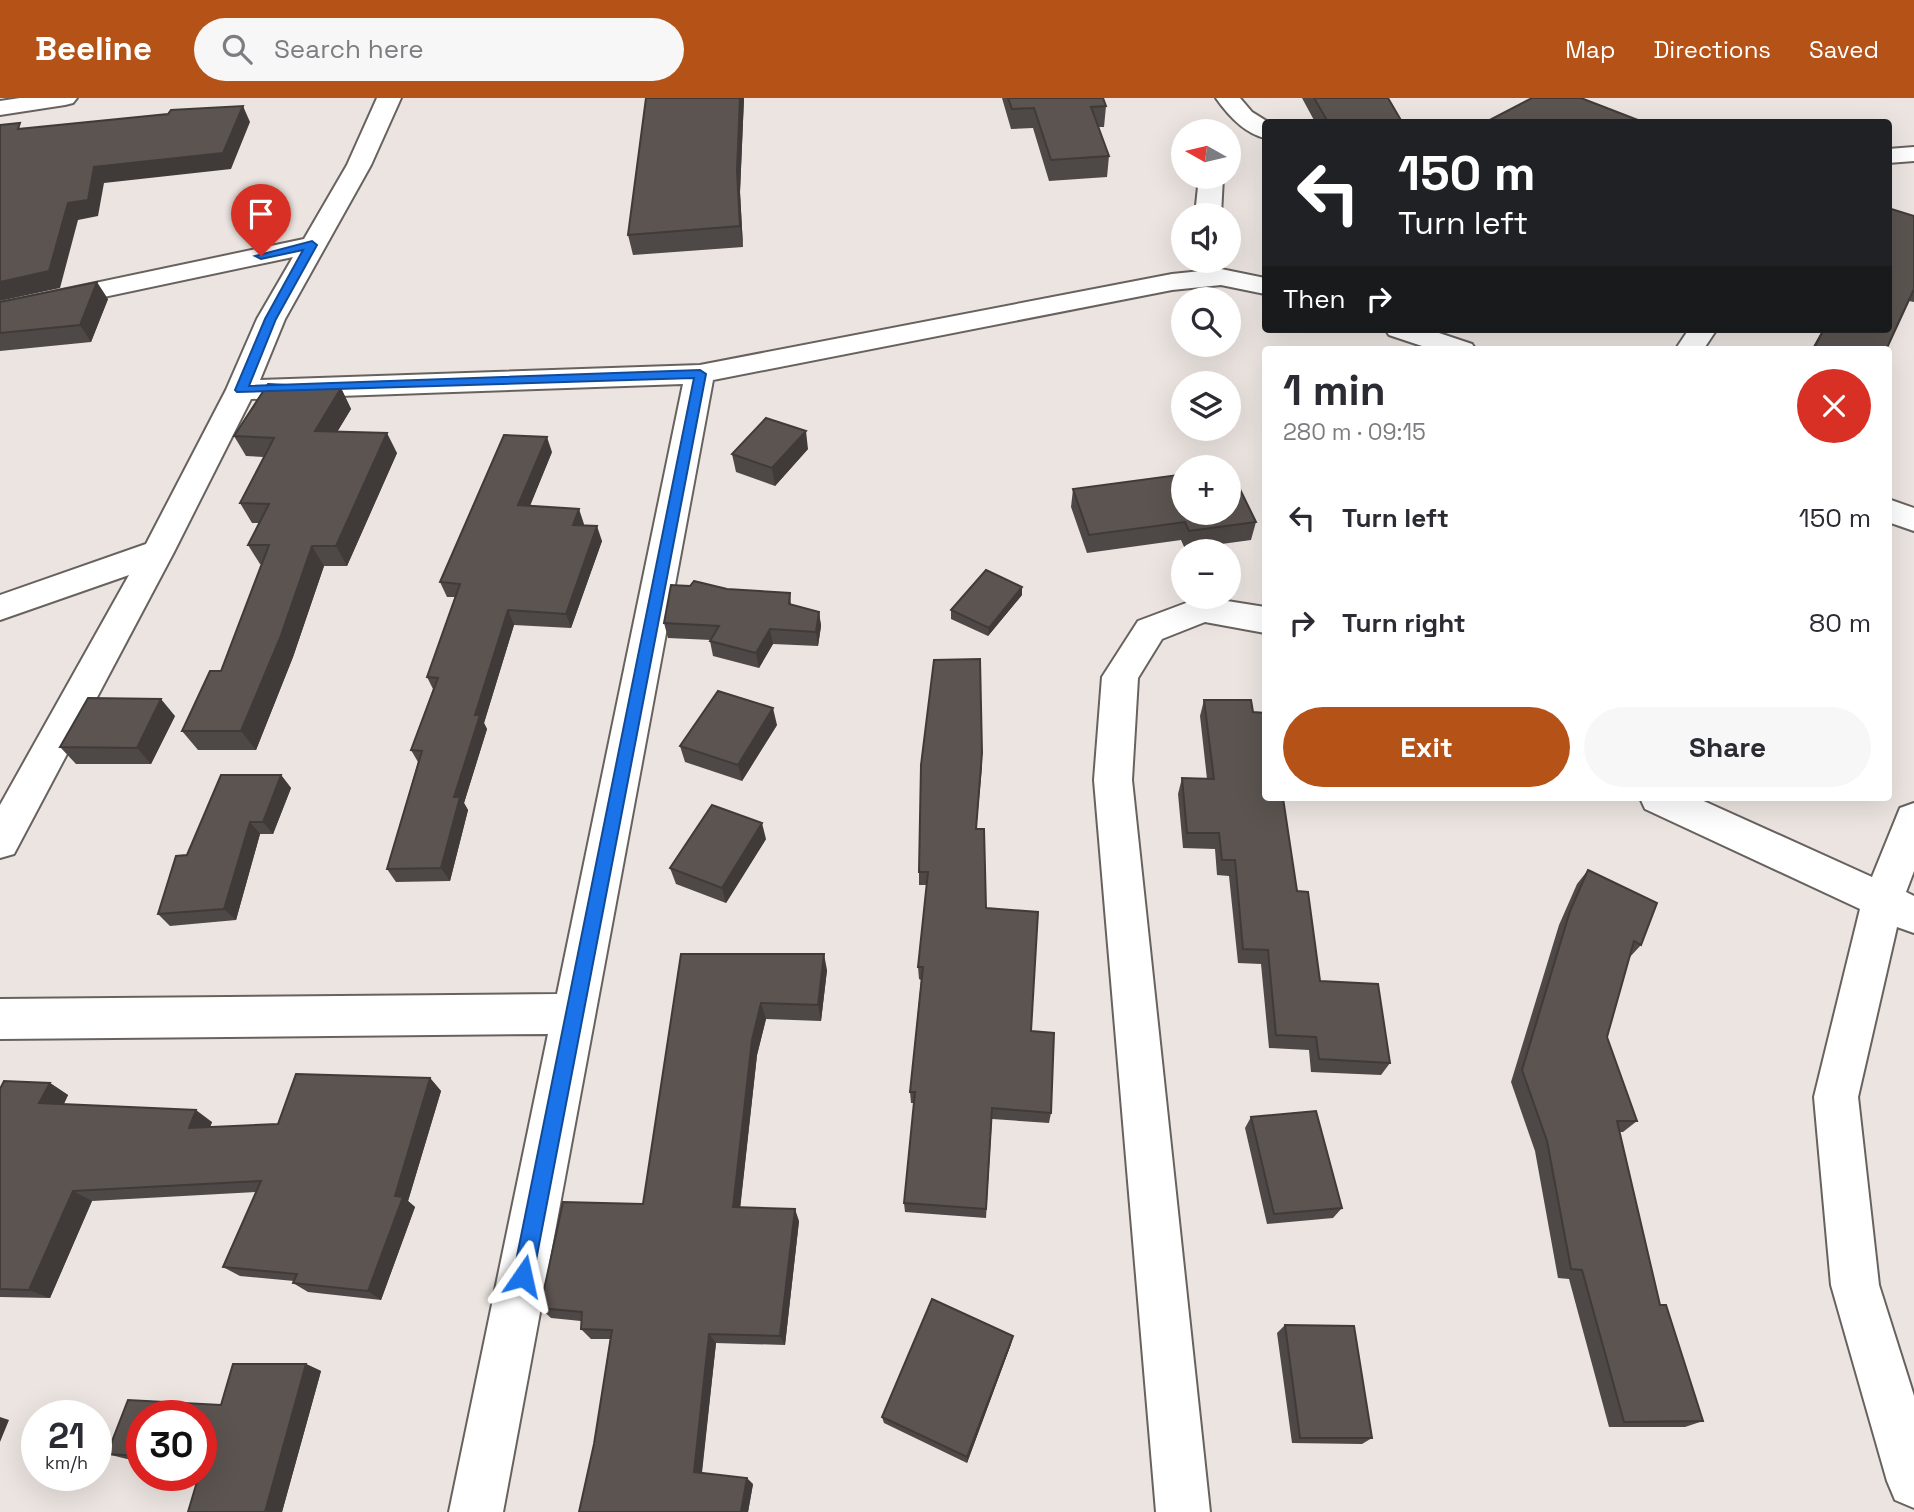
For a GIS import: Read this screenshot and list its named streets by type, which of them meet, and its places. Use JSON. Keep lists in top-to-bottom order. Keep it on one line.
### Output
{"north":"left","page":{"header":"Beeline","search":"Search here","nav":["Map","Directions","Saved"],"map_buttons":["+","−"],"turn":["150 m","Turn left"],"then":"Then","heading":["1 min","280 m · 09:15"],"list":[{"name":"Turn left","value":"150 m"},{"name":"Turn right","value":"80 m"}],"buttons":["Exit","Share"],"speed":"21 km/h","limit":"30"}}
